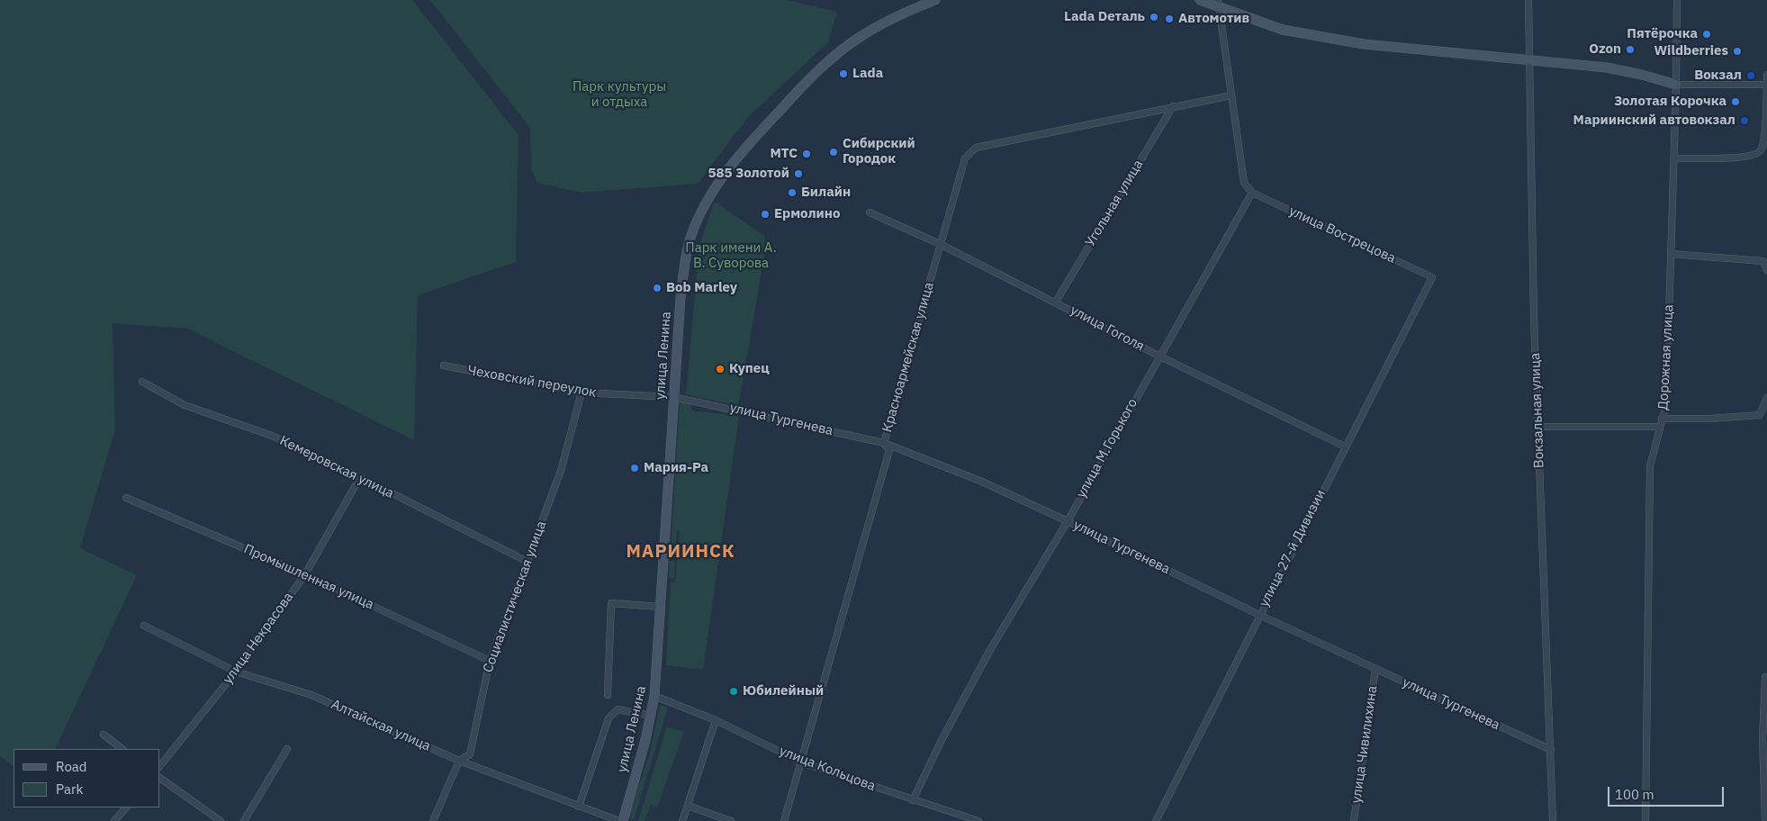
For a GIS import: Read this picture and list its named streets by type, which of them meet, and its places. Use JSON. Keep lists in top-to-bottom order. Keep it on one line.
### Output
{"streets":{"main road":["улица Ленина"],"street":["Угольная улица","улица Вострецова","улица Гоголя","Красноармейская улица","Дорожная улица","Чеховский переулок","Вокзальная улица","улица Тургенева","улица М.Горького","Кемеровская улица","улица 27-й Дивизии","Промышленная улица","Социалистическая улица","улица Некрасова","Алтайская улица","улица Чивилихина","улица Кольцова"]},"crossings":[["Угольная улица","улица Гоголя"],["Угольная улица","Красноармейская улица"],["улица Вострецова","улица М.Горького"],["улица Вострецова","улица 27-й Дивизии"],["улица Гоголя","Красноармейская улица"],["улица Гоголя","улица М.Горького"],["улица Гоголя","улица 27-й Дивизии"],["улица Ленина","Чеховский переулок"],["улица Ленина","улица Тургенева"],["улица Ленина","улица Кольцова"],["Красноармейская улица","улица Тургенева"],["Красноармейская улица","улица Кольцова"],["Чеховский переулок","улица Тургенева"],["Чеховский переулок","Социалистическая улица"],["Вокзальная улица","улица Тургенева"],["улица Тургенева","улица М.Горького"],["улица Тургенева","улица 27-й Дивизии"],["улица Тургенева","улица Чивилихина"],["улица М.Горького","улица Кольцова"],["Кемеровская улица","Социалистическая улица"],["Кемеровская улица","улица Некрасова"],["Промышленная улица","Социалистическая улица"],["Промышленная улица","улица Некрасова"],["Социалистическая улица","Алтайская улица"],["улица Некрасова","Алтайская улица"]],"districts":["МАРИИНСК"],"parks":["Парк культуры и отдыха","Парк имени А. В. Суворова"],"places":["Lada Dеталь","Автомотив","Пятёрочка","Ozon","Wildberries","Lada","Вокзал","Золотая Корочка","Мариинский автовокзал","Сибирский Городок","МТС","585 Золотой","Билайн","Ермолино","Bob Marley","Купец","Мария-Ра","Юбилейный"],"legend":["Road","Park"],"scale_bar":"100 m"}
